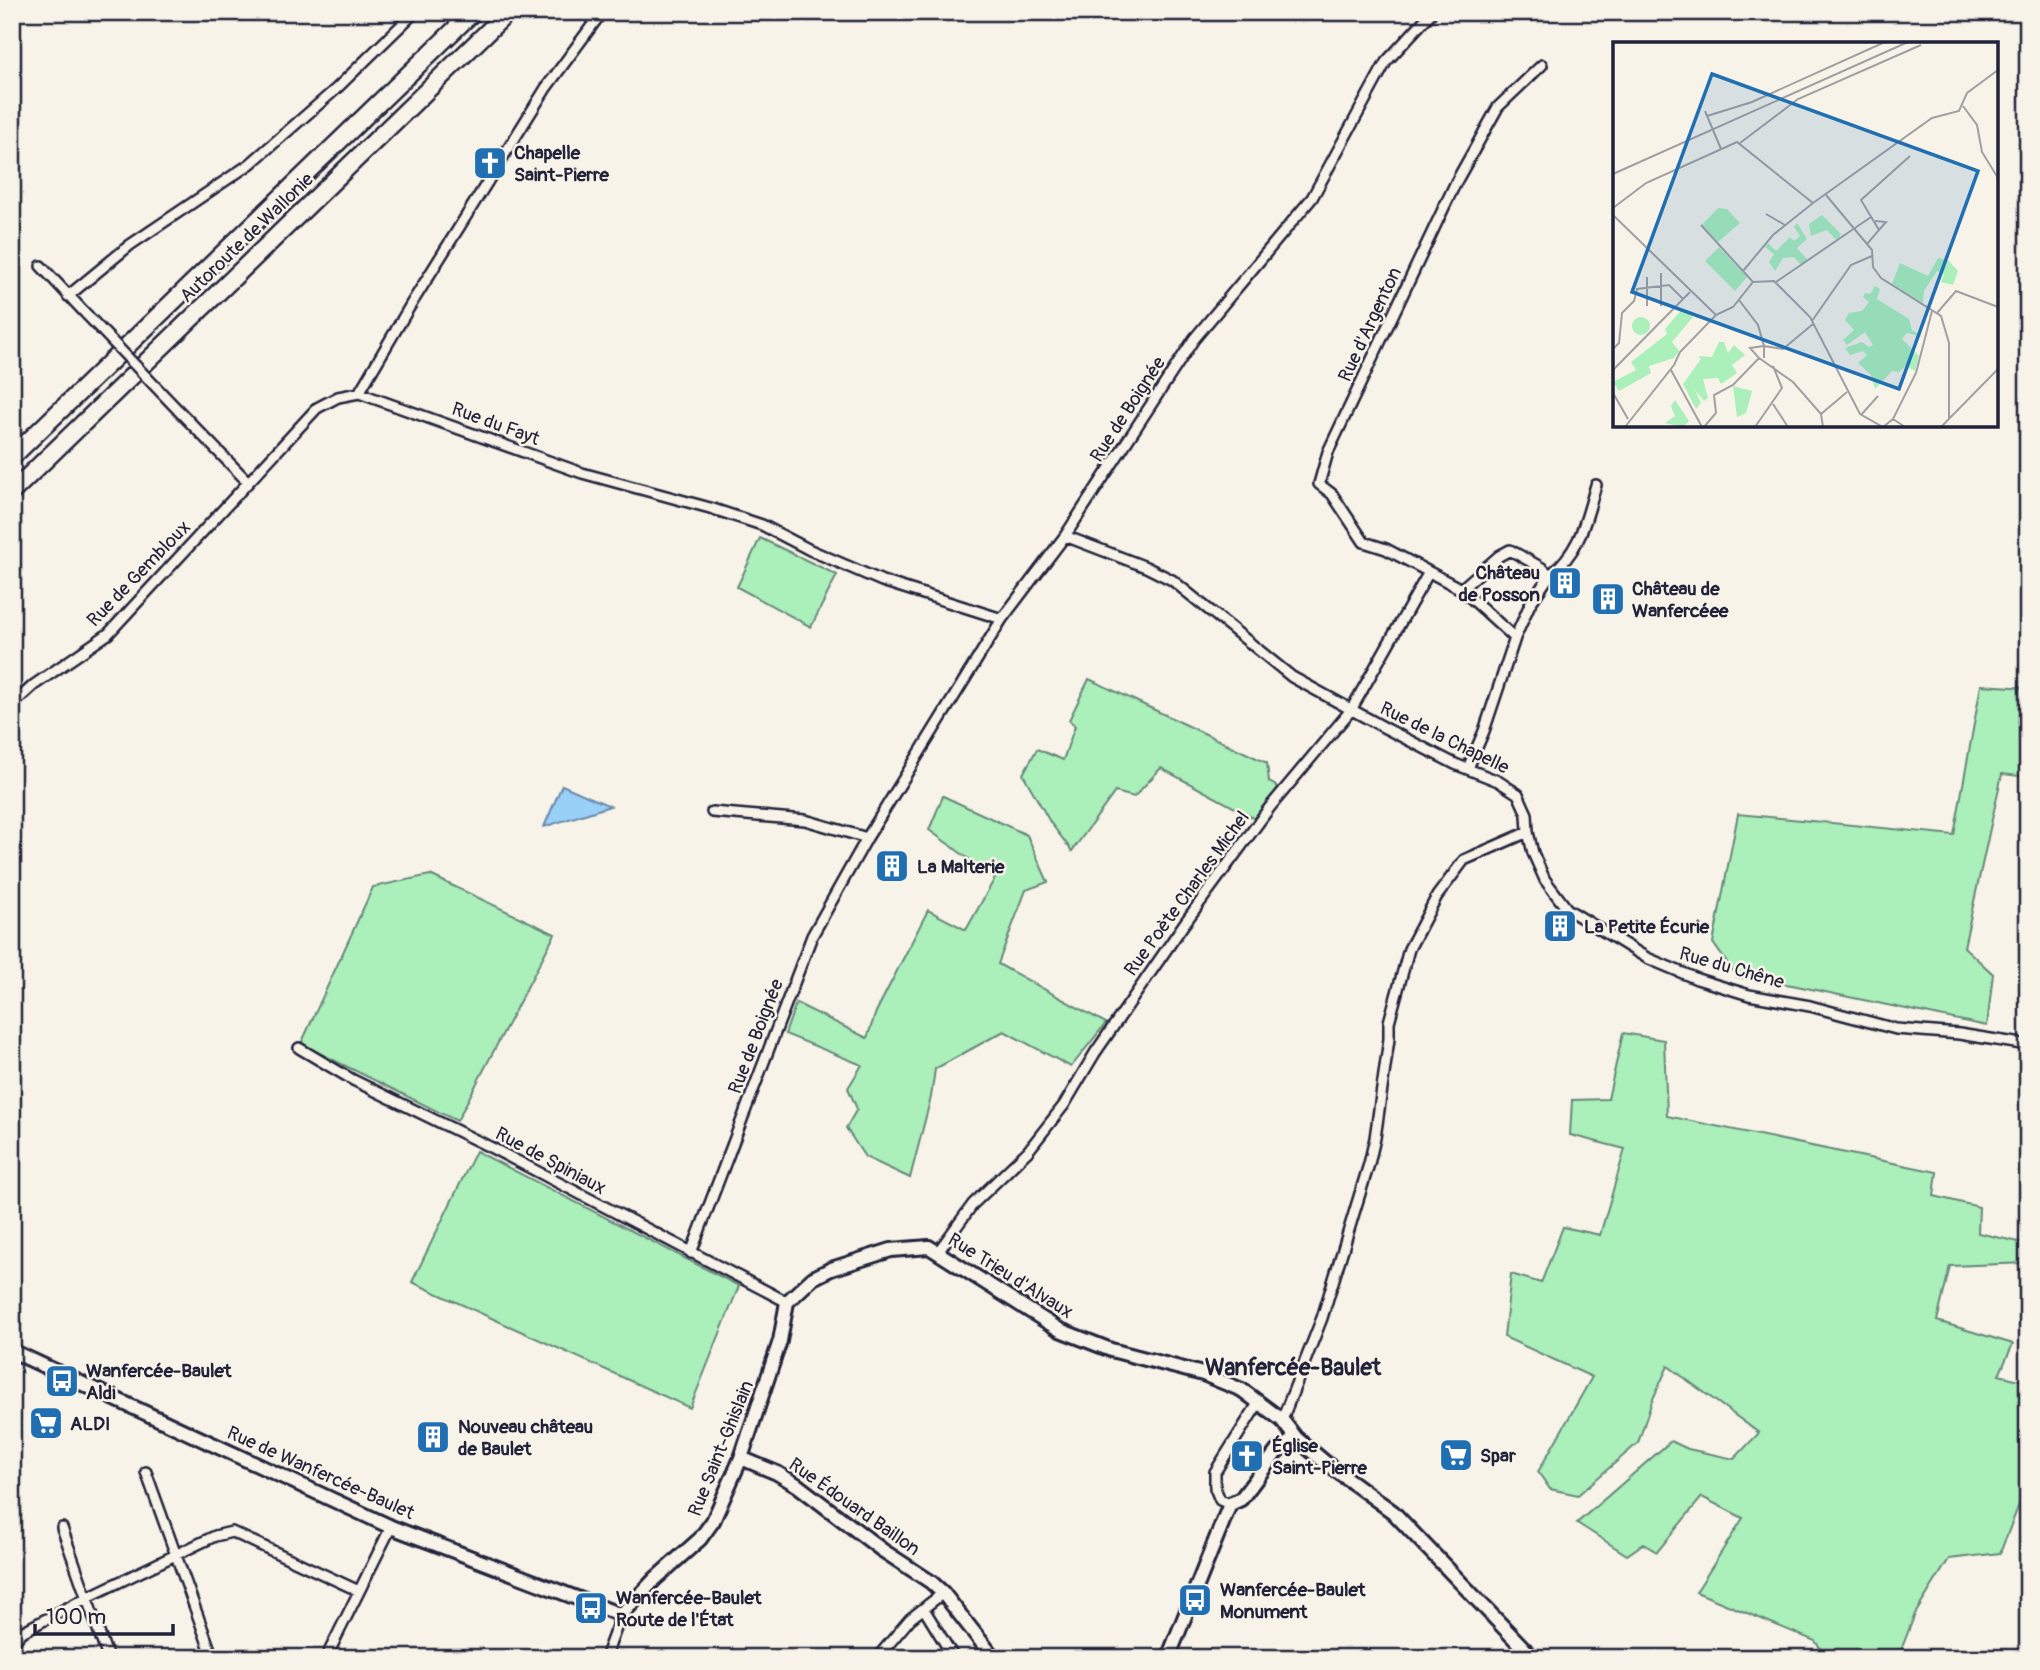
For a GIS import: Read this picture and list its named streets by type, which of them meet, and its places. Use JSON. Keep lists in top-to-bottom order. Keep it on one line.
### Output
{"streets":{"highway":["Autoroute de Wallonie"],"main road":["Rue Trieu d'Alvaux","Rue Saint-Ghislain","Rue de Wanfercée-Baulet","Rue Édouard Baillon"],"street":["Rue d'Argenton","Rue de Boignée","Rue du Fayt","Rue de Gembloux","Rue de la Chapelle","Rue Poète Charles Michel","Rue du Chêne","Rue de Spiniaux"]},"crossings":[["Rue d'Argenton","Rue Poète Charles Michel"],["Rue de Boignée","Rue du Fayt"],["Rue de Boignée","Rue de la Chapelle"],["Rue de Boignée","Rue de Spiniaux"],["Rue de la Chapelle","Rue Poète Charles Michel"],["Rue de la Chapelle","Rue du Chêne"],["Rue Poète Charles Michel","Rue Trieu d'Alvaux"],["Rue de Spiniaux","Rue Trieu d'Alvaux"],["Rue de Spiniaux","Rue Saint-Ghislain"],["Rue Trieu d'Alvaux","Rue Saint-Ghislain"],["Rue Saint-Ghislain","Rue de Wanfercée-Baulet"],["Rue Saint-Ghislain","Rue Édouard Baillon"]],"districts":["Wanfercée-Baulet"],"places":{"church":["Chapelle Saint-Pierre","Église Saint-Pierre"],"building":["Château de Posson","Château de Wanfercéee","La Malterie","La Petite Écurie","Nouveau château de Baulet"],"bus stop":["Wanfercée-Baulet Aldi","Wanfercée-Baulet Monument","Wanfercée-Baulet Route de l'État"],"supermarket":["ALDI","Spar"]},"scale_bar":"100 m"}
